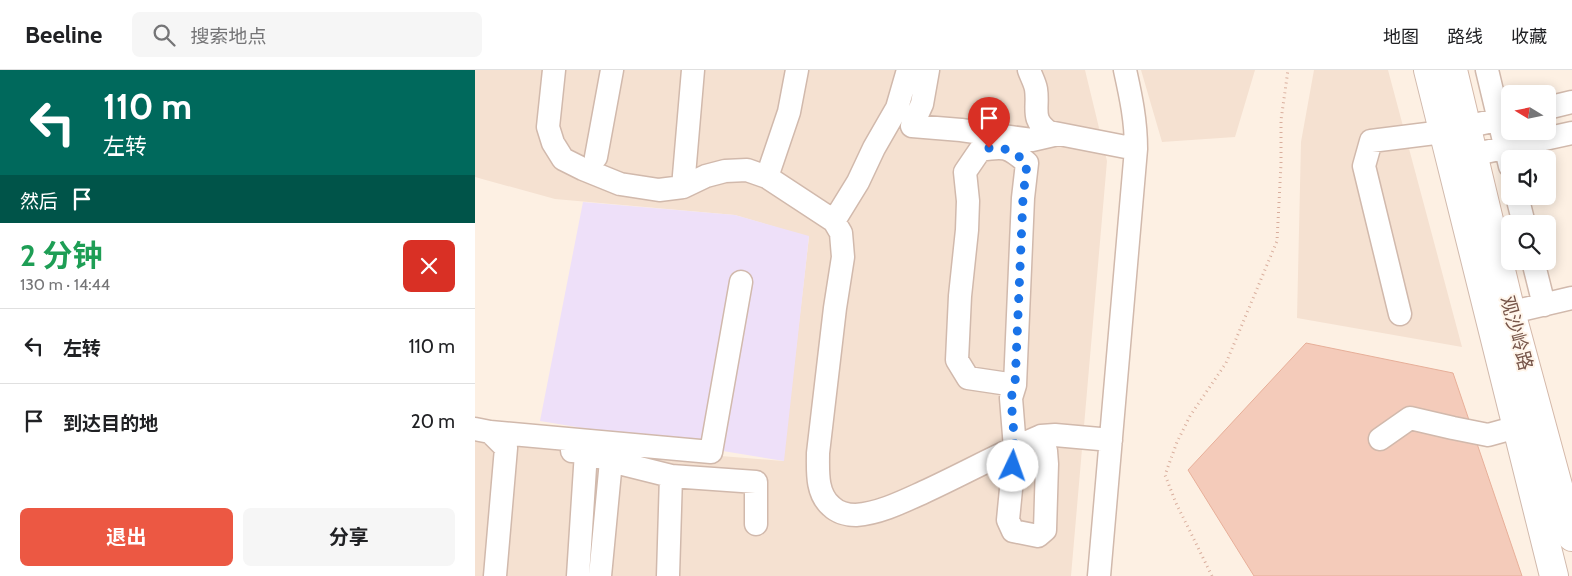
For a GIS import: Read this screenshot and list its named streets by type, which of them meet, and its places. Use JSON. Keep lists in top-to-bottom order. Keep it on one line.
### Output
{"streets":{"main road":["观沙岭路"]},"north":"left","page":{"header":"Beeline","search":"搜索地点","nav":["地图","路线","收藏"],"turn":["110 m","左转"],"then":"然后","heading":["2 分钟","130 m · 14:44"],"list":[{"name":"左转","value":"110 m"},{"name":"到达目的地","value":"20 m"}],"buttons":["退出","分享"]}}
